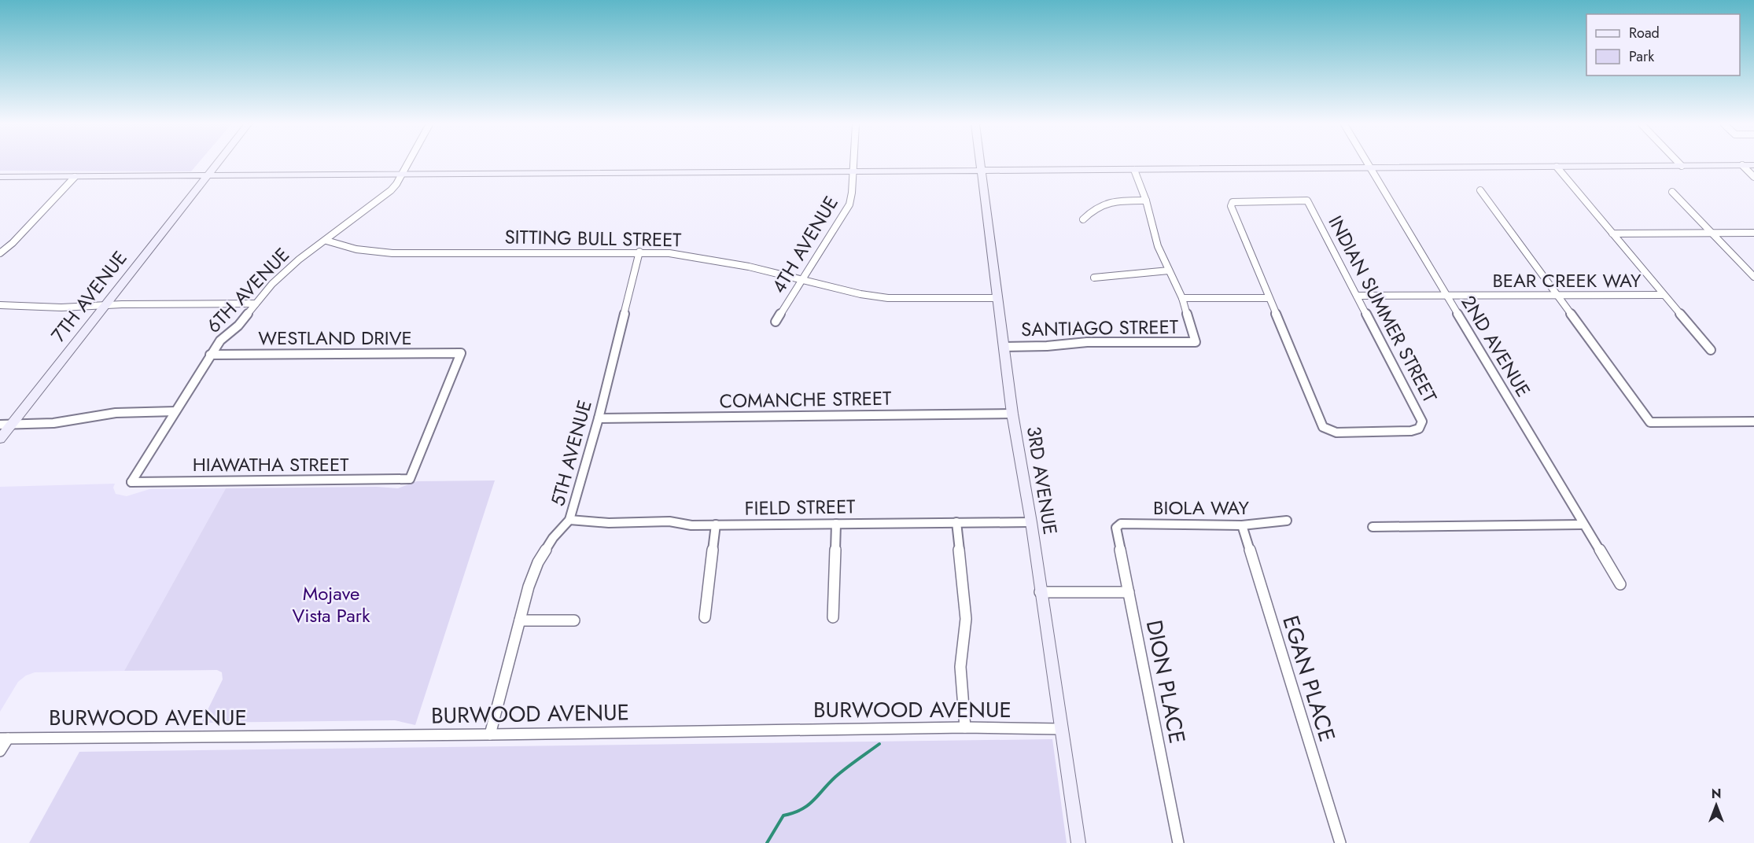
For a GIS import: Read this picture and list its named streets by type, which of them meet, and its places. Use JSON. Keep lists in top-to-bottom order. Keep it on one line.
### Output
{"streets":{"main road":["7TH AVENUE","3RD AVENUE"],"street":["SITTING BULL STREET","4TH AVENUE","BEAR CREEK WAY","6TH AVENUE","INDIAN SUMMER STREET","SANTIAGO STREET","WESTLAND DRIVE","2ND AVENUE","COMANCHE STREET","5TH AVENUE","HIAWATHA STREET","FIELD STREET","BIOLA WAY","EGAN PLACE","DION PLACE","BURWOOD AVENUE"]},"crossings":[["SITTING BULL STREET","4TH AVENUE"],["SITTING BULL STREET","6TH AVENUE"],["SITTING BULL STREET","5TH AVENUE"],["SITTING BULL STREET","3RD AVENUE"],["BEAR CREEK WAY","INDIAN SUMMER STREET"],["BEAR CREEK WAY","2ND AVENUE"],["6TH AVENUE","WESTLAND DRIVE"],["6TH AVENUE","HIAWATHA STREET"],["SANTIAGO STREET","3RD AVENUE"],["WESTLAND DRIVE","HIAWATHA STREET"],["COMANCHE STREET","5TH AVENUE"],["COMANCHE STREET","3RD AVENUE"],["5TH AVENUE","FIELD STREET"],["5TH AVENUE","BURWOOD AVENUE"],["3RD AVENUE","FIELD STREET"],["3RD AVENUE","BURWOOD AVENUE"],["BIOLA WAY","EGAN PLACE"],["BIOLA WAY","DION PLACE"]],"parks":["Mojave Vista Park"],"legend":["Road","Park"],"north":"top"}
